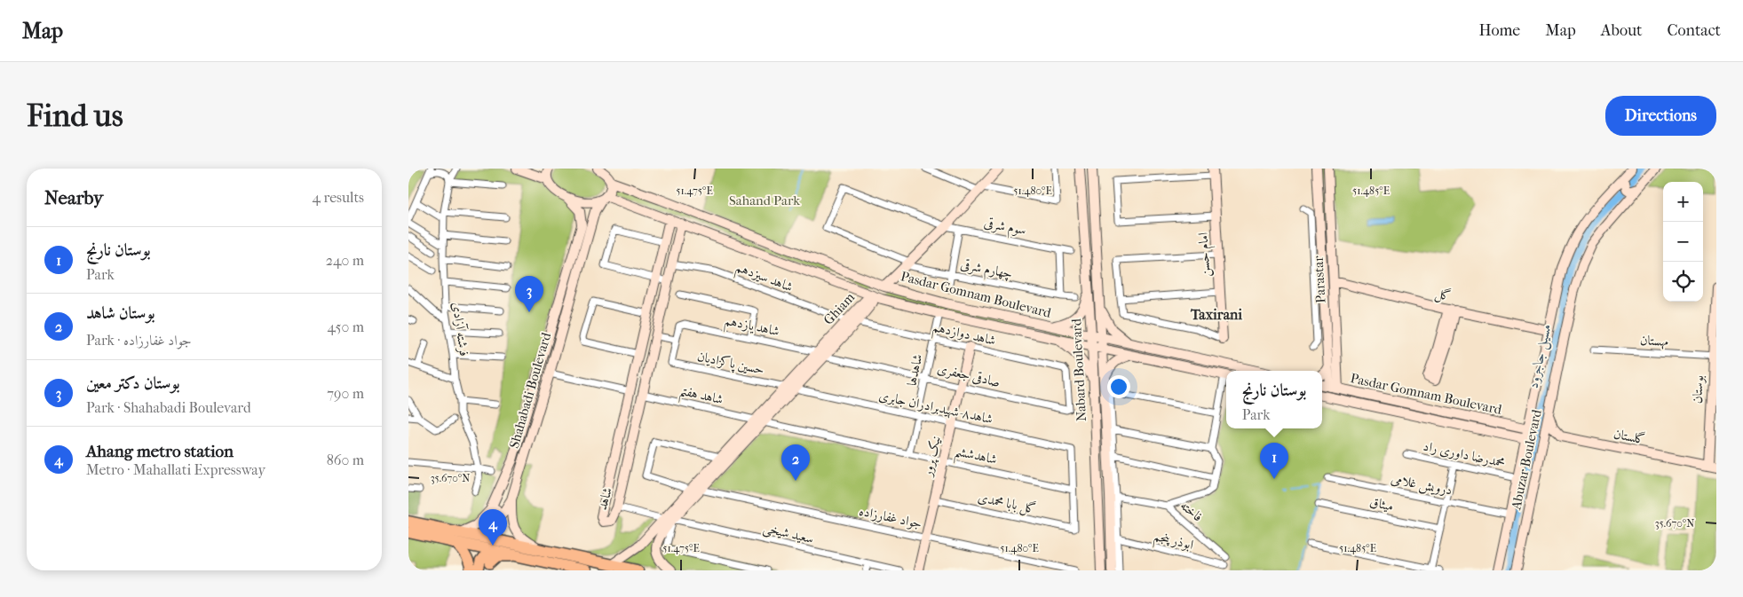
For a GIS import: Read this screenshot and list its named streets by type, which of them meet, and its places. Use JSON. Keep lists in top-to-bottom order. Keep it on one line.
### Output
{"streets":{"main road":["امام حسن","Parastar","Pasdar Gomnam Boulevard","گل","Ghiam","Nabard Boulevard","بوستان","Shahabadi Boulevard","گلستان","نیک پرور","Abuzar Boulevard","شاهد"],"street":["سوم شرقی","چهارم شرقی","شاهد سیزدهم","شاهد یازدهم","فرشته آزادی","شاهد دوازدهم","مهستان","حسین پاکزادیان","شاهدها","صادقی جعفری","شاهد هفتم","شاهد۸-شهیدبرادران جابری","محمدرضا داوری راد","شاهدششم","درویش غلامی","گل بابا محمدی","میثاق","فاخته","جواد غفارزاده","سعید شیخی","ابوذر پنجم"]},"crossings":[["سوم شرقی","چهارم شرقی"],["شاهد سیزدهم","Ghiam"],["شاهد سیزدهم","شاهد"],["Parastar","Pasdar Gomnam Boulevard"],["Parastar","گل"],["Pasdar Gomnam Boulevard","Ghiam"],["Pasdar Gomnam Boulevard","Nabard Boulevard"],["Pasdar Gomnam Boulevard","Shahabadi Boulevard"],["Pasdar Gomnam Boulevard","Abuzar Boulevard"],["Pasdar Gomnam Boulevard","شاهد"],["گل","Abuzar Boulevard"],["Ghiam","شاهد یازدهم"],["Ghiam","شاهد دوازدهم"],["Ghiam","حسین پاکزادیان"],["Ghiam","صادقی جعفری"],["Ghiam","شاهد هفتم"],["Ghiam","شاهد۸-شهیدبرادران جابری"],["Ghiam","شاهدششم"],["Ghiam","جواد غفارزاده"],["Ghiam","سعید شیخی"],["شاهد یازدهم","حسین پاکزادیان"],["شاهد یازدهم","صادقی جعفری"],["شاهد دوازدهم","شاهدها"],["شاهد دوازدهم","صادقی جعفری"],["شاهد دوازدهم","نیک پرور"],["مهستان","بوستان"],["شاهدها","صادقی جعفری"],["شاهدها","شاهد۸-شهیدبرادران جابری"],["شاهدها","شاهدششم"],["صادقی جعفری","نیک پرور"],["بوستان","گلستان"],["شاهد هفتم","شاهدششم"],["شاهد هفتم","شاهد"],["شاهد۸-شهیدبرادران جابری","شاهدششم"],["شاهد۸-شهیدبرادران جابری","نیک پرور"],["شاهد۸-شهیدبرادران جابری","گل بابا محمدی"],["محمدرضا داوری راد","Abuzar Boulevard"],["شاهدششم","نیک پرور"],["شاهدششم","گل بابا محمدی"],["نیک پرور","گل بابا محمدی"],["نیک پرور","جواد غفارزاده"],["Abuzar Boulevard","درویش غلامی"]],"districts":["Taxirani"],"water":["مسیل جاجرود"],"parks":["Sahand Park"],"page":{"header":"Map","nav":["Home","Map","About","Contact"],"buttons":"Directions","title":"Find us","heading":["Nearby","4 results"],"map_buttons":["+","−"],"list":[{"mark":"1","name":"بوستان نارنج","note":"Park","value":"240 m"},{"mark":"2","name":"بوستان شاهد","note":"Park · جواد غفارزاده","value":"450 m"},{"mark":"3","name":"بوستان دکتر معین","note":"Park · Shahabadi Boulevard","value":"790 m"},{"mark":"4","name":"Ahang metro station","note":"Metro · Mahallati Expressway","value":"860 m"}],"pins":["3","1","2","4"],"popup":["بوستان نارنج","Park"]},"coordinates":["51.475°E","51.480°E","51.485°E","35.670°N"]}
